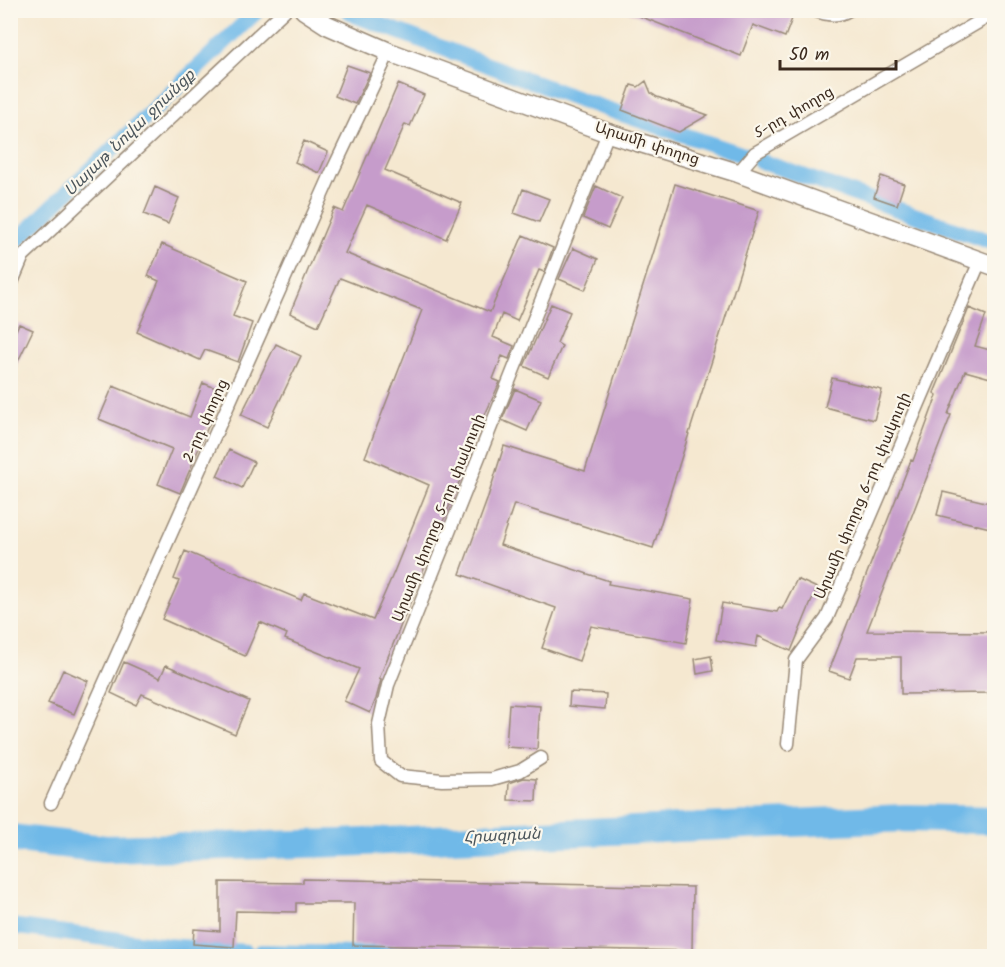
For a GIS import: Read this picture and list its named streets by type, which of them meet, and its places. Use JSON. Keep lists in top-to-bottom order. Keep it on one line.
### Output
{"streets":{"main road":["Արամի փողոց"],"street":["5-րդ փողոց","2-րդ փողոց","Արամի փողոց 6-րդ փակուղի","Արամի փողոց 5-րդ փակուղի"]},"crossings":[["5-րդ փողոց","Արամի փողոց"],["Արամի փողոց","2-րդ փողոց"],["Արամի փողոց","Արամի փողոց 6-րդ փակուղի"],["Արամի փողոց","Արամի փողոց 5-րդ փակուղի"]],"water":["Սայաթ Նովա ջրանցք","Հրազդան"],"scale_bar":"50 m"}
